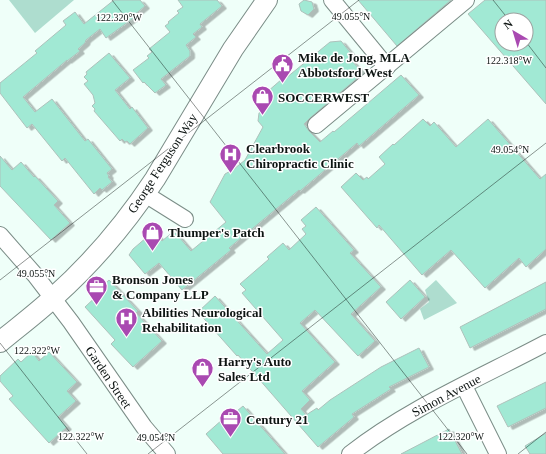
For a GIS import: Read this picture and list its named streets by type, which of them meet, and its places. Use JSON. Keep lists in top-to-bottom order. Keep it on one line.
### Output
{"streets":{"main road":["George Ferguson Way"],"street":["Garden Street","Simon Avenue"]},"crossings":[["George Ferguson Way","Garden Street"]],"places":{"public building":["Mike de Jong, MLA Abbotsford West"],"shop":["SOCCERWEST","Thumper's Patch","Harry's Auto Sales Ltd"],"hospital":["Clearbrook Chiropractic Clinic","Abilities Neurological Rehabilitation"],"office":["Bronson Jones & Company LLP","Century 21"]},"north":"top left","coordinates":["49.055°N","122.320°W","122.318°W","49.054°N","122.322°W"]}
